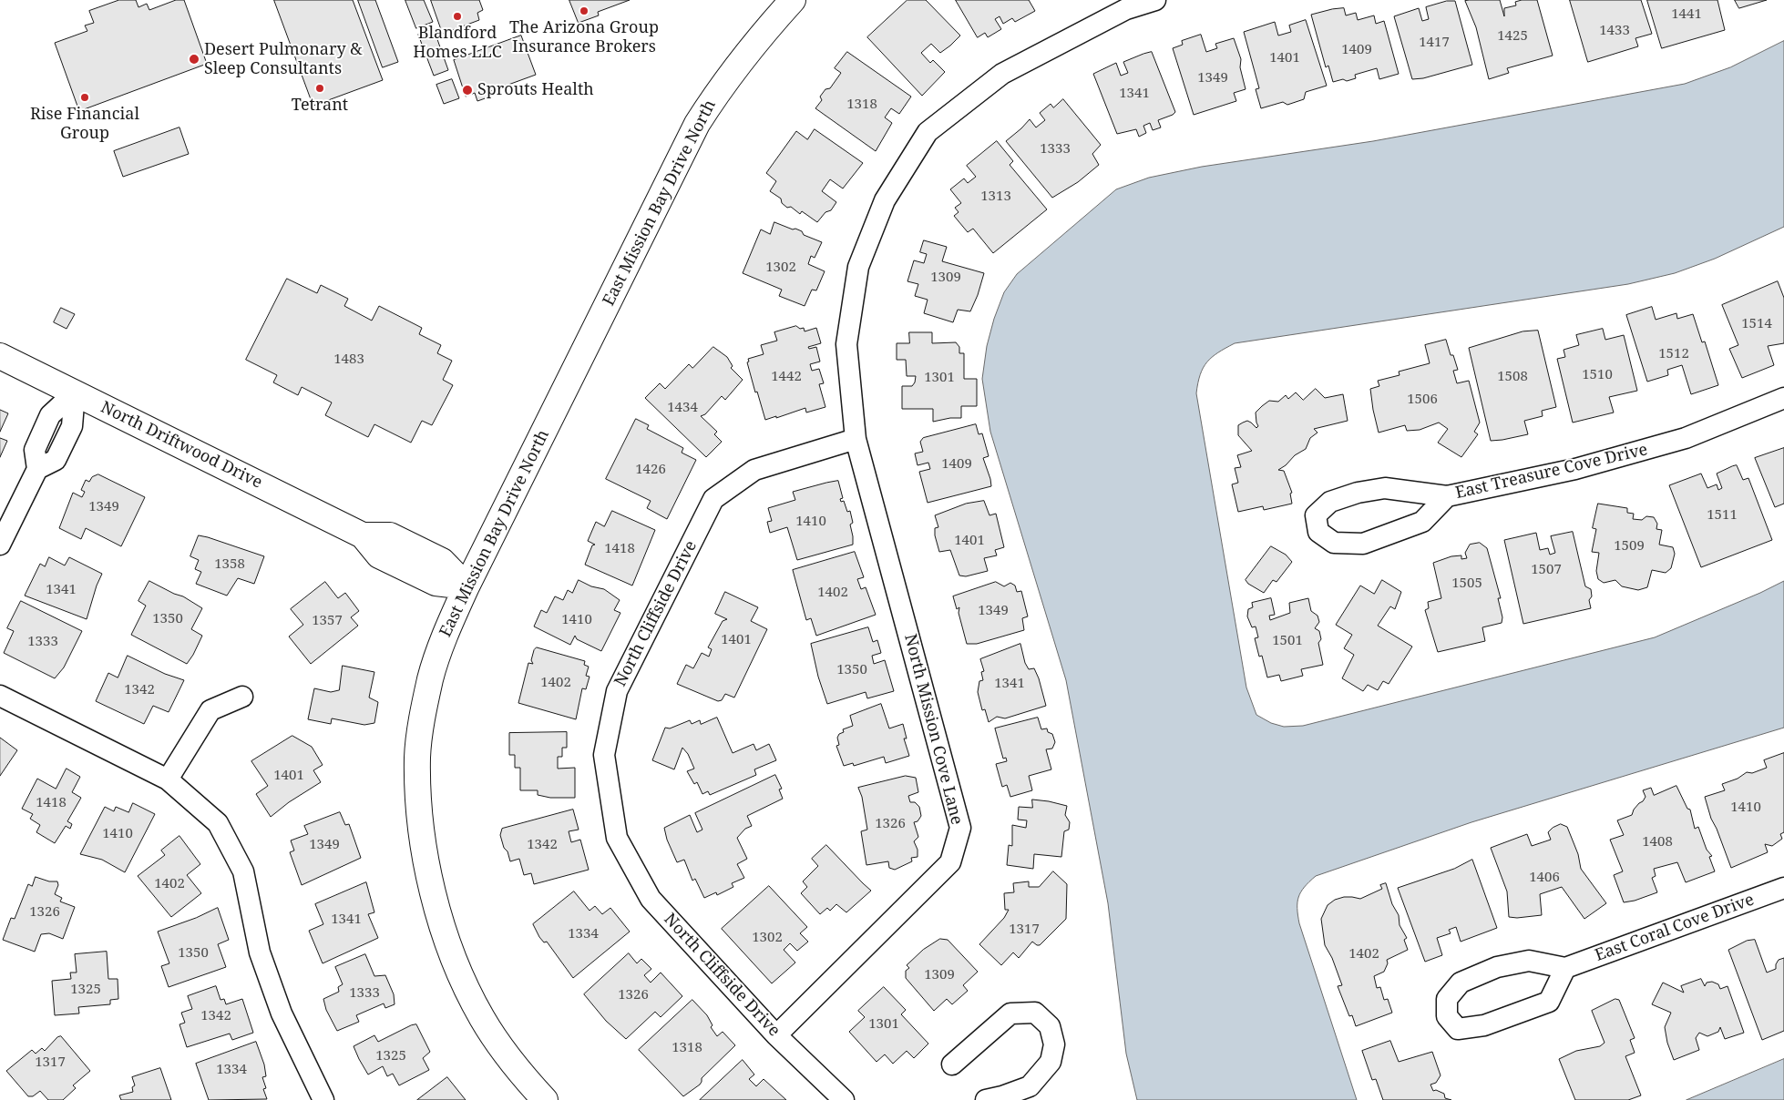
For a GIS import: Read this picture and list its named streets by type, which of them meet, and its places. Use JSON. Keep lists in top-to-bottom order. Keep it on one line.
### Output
{"streets":{"street":["East Mission Bay Drive North","North Driftwood Drive","East Treasure Cove Drive","North Cliffside Drive","North Mission Cove Lane","East Coral Cove Drive"]},"crossings":[["East Mission Bay Drive North","North Driftwood Drive"],["North Cliffside Drive","North Mission Cove Lane"]],"places":["The Arizona Group Insurance Brokers","Blandford Homes LLC","Desert Pulmonary & Sleep Consultants","Tetrant","Sprouts Health","Rise Financial Group"],"house_numbers":["1441","1433","1425","1417","1409","1401","1349","1341","1318","1333","1313","1302","1309","1514","1512","1483","1510","1442","1508","1301","1506","1434","1409","1426","1349","1511","1410","1401","1509","1418","1358","1507","1505","1341","1402","1349","1350","1410","1357","1401","1501","1333","1350","1402","1341","1342","1401","1418","1410","1326","1410","1408","1349","1342","1406","1402","1326","1341","1317","1334","1302","1350","1402","1309","1325","1333","1326","1342","1301","1318","1325","1317","1334"]}
